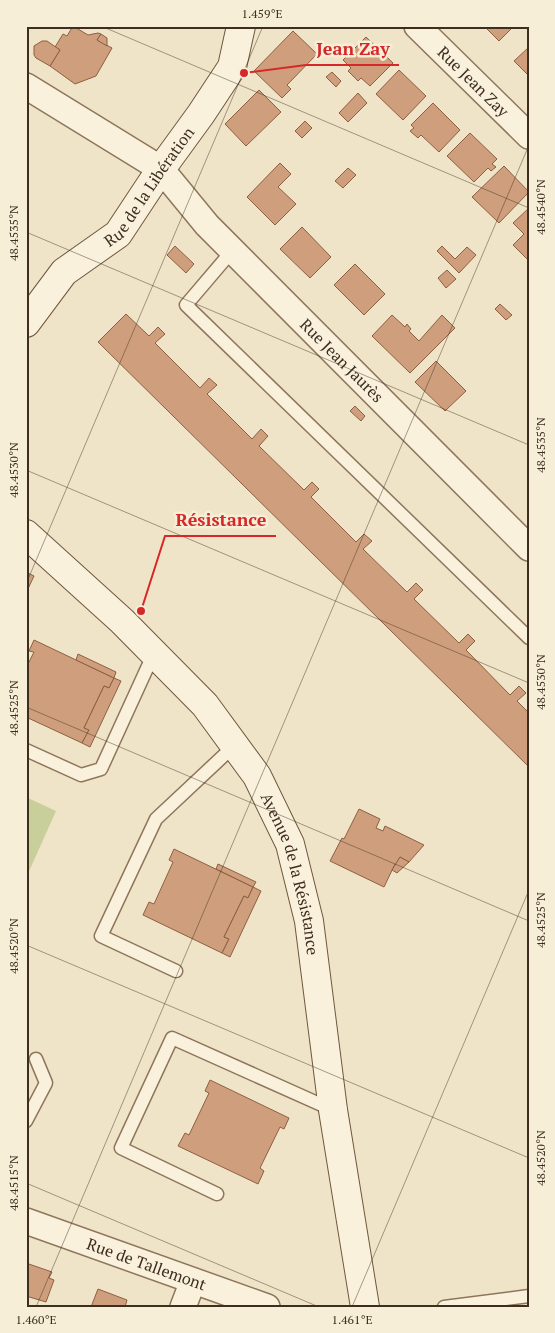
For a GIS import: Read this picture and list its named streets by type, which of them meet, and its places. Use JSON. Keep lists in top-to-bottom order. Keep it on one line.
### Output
{"streets":{"street":["Rue Jean Zay","Rue de la Libération","Rue Jean Jaurès","Avenue de la Résistance","Rue de Tallemont"]},"crossings":[["Rue de la Libération","Rue Jean Jaurès"]],"places":["Jean Zay","Résistance"],"coordinates":["1.459°E","48.4540°N","48.4535°N","48.4530°N","48.4525°N","48.4520°N","48.4515°N","1.460°E","1.461°E"]}
